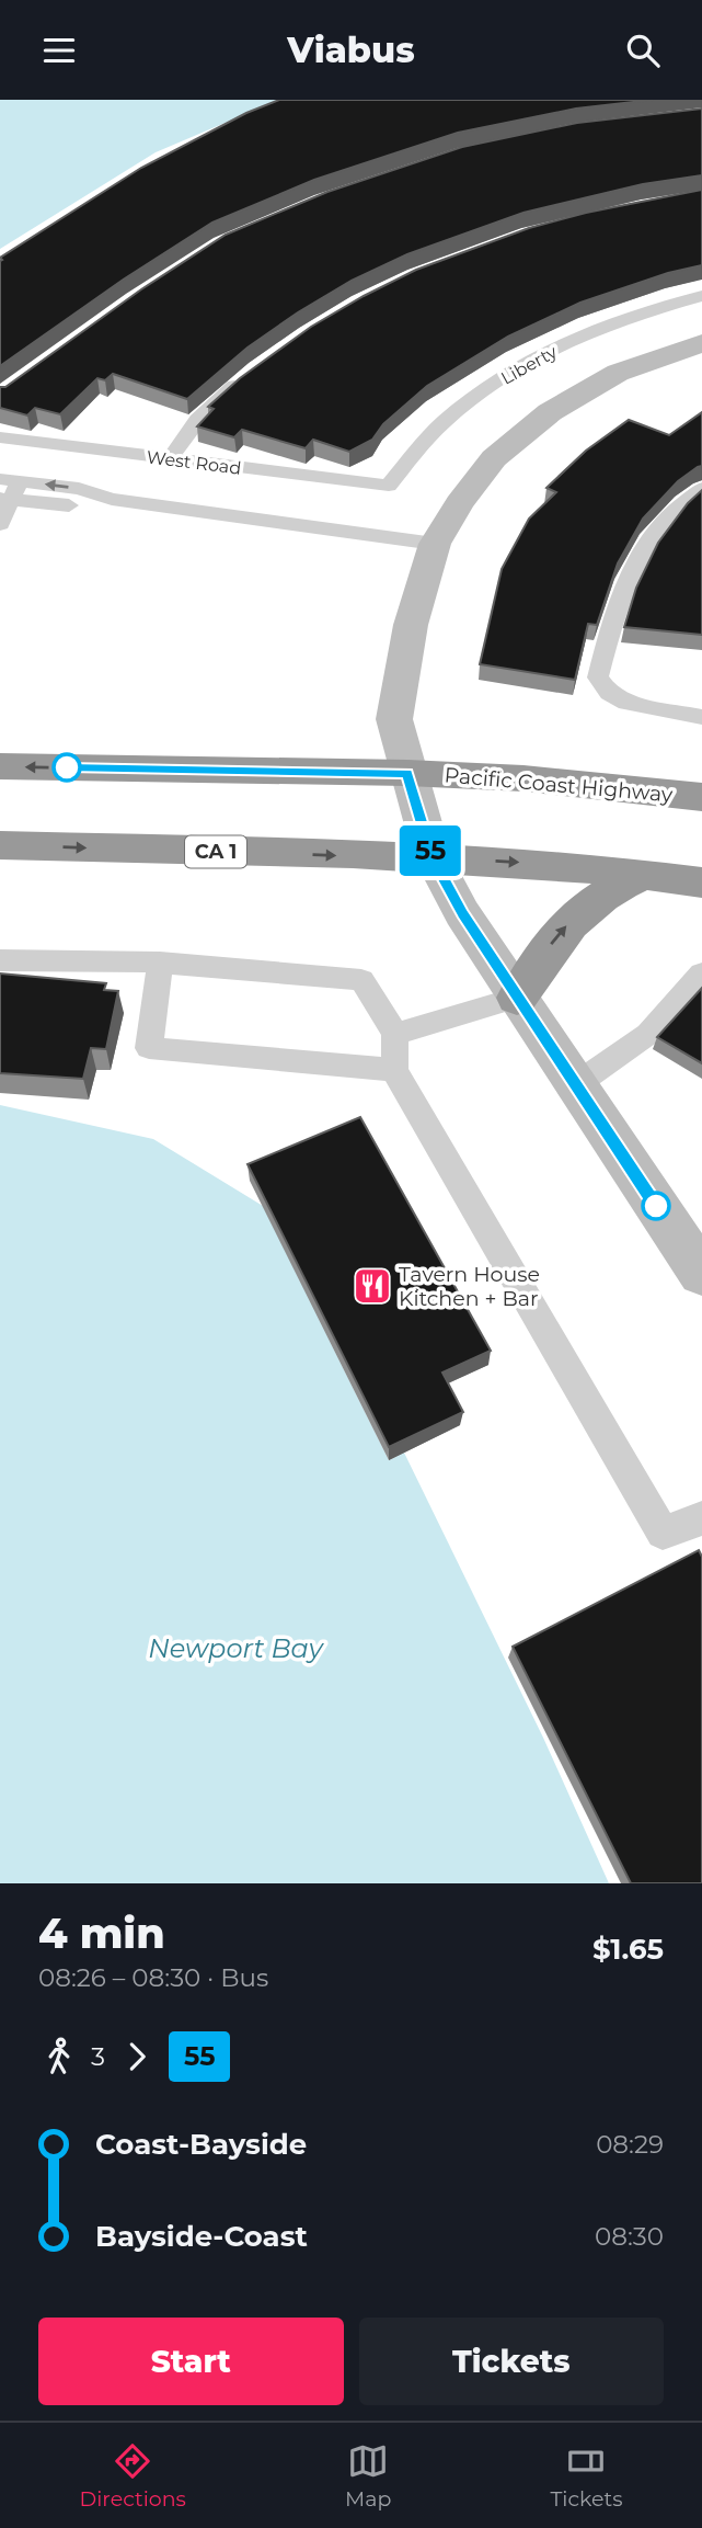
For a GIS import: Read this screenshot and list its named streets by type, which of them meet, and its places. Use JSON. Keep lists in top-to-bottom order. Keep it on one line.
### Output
{"streets":{"highway":["Pacific Coast Highway","CA 1"],"lane":["Liberty","West Road"]},"crossings":[["Liberty","West Road"]],"water":["Newport Bay"],"places":{"restaurant":["Tavern House Kitchen + Bar"]},"lines":["bus line 55"],"page":{"header":"Viabus","on_map":"55","heading":["4 min","08:26 – 08:30 · Bus","$1.65"],"legs":["3","55"],"list":[{"name":"Coast-Bayside","value":"08:29"},{"name":"Bayside-Coast","value":"08:30"}],"buttons":["Start","Tickets"],"tabs":["Directions","Map","Tickets"]}}
